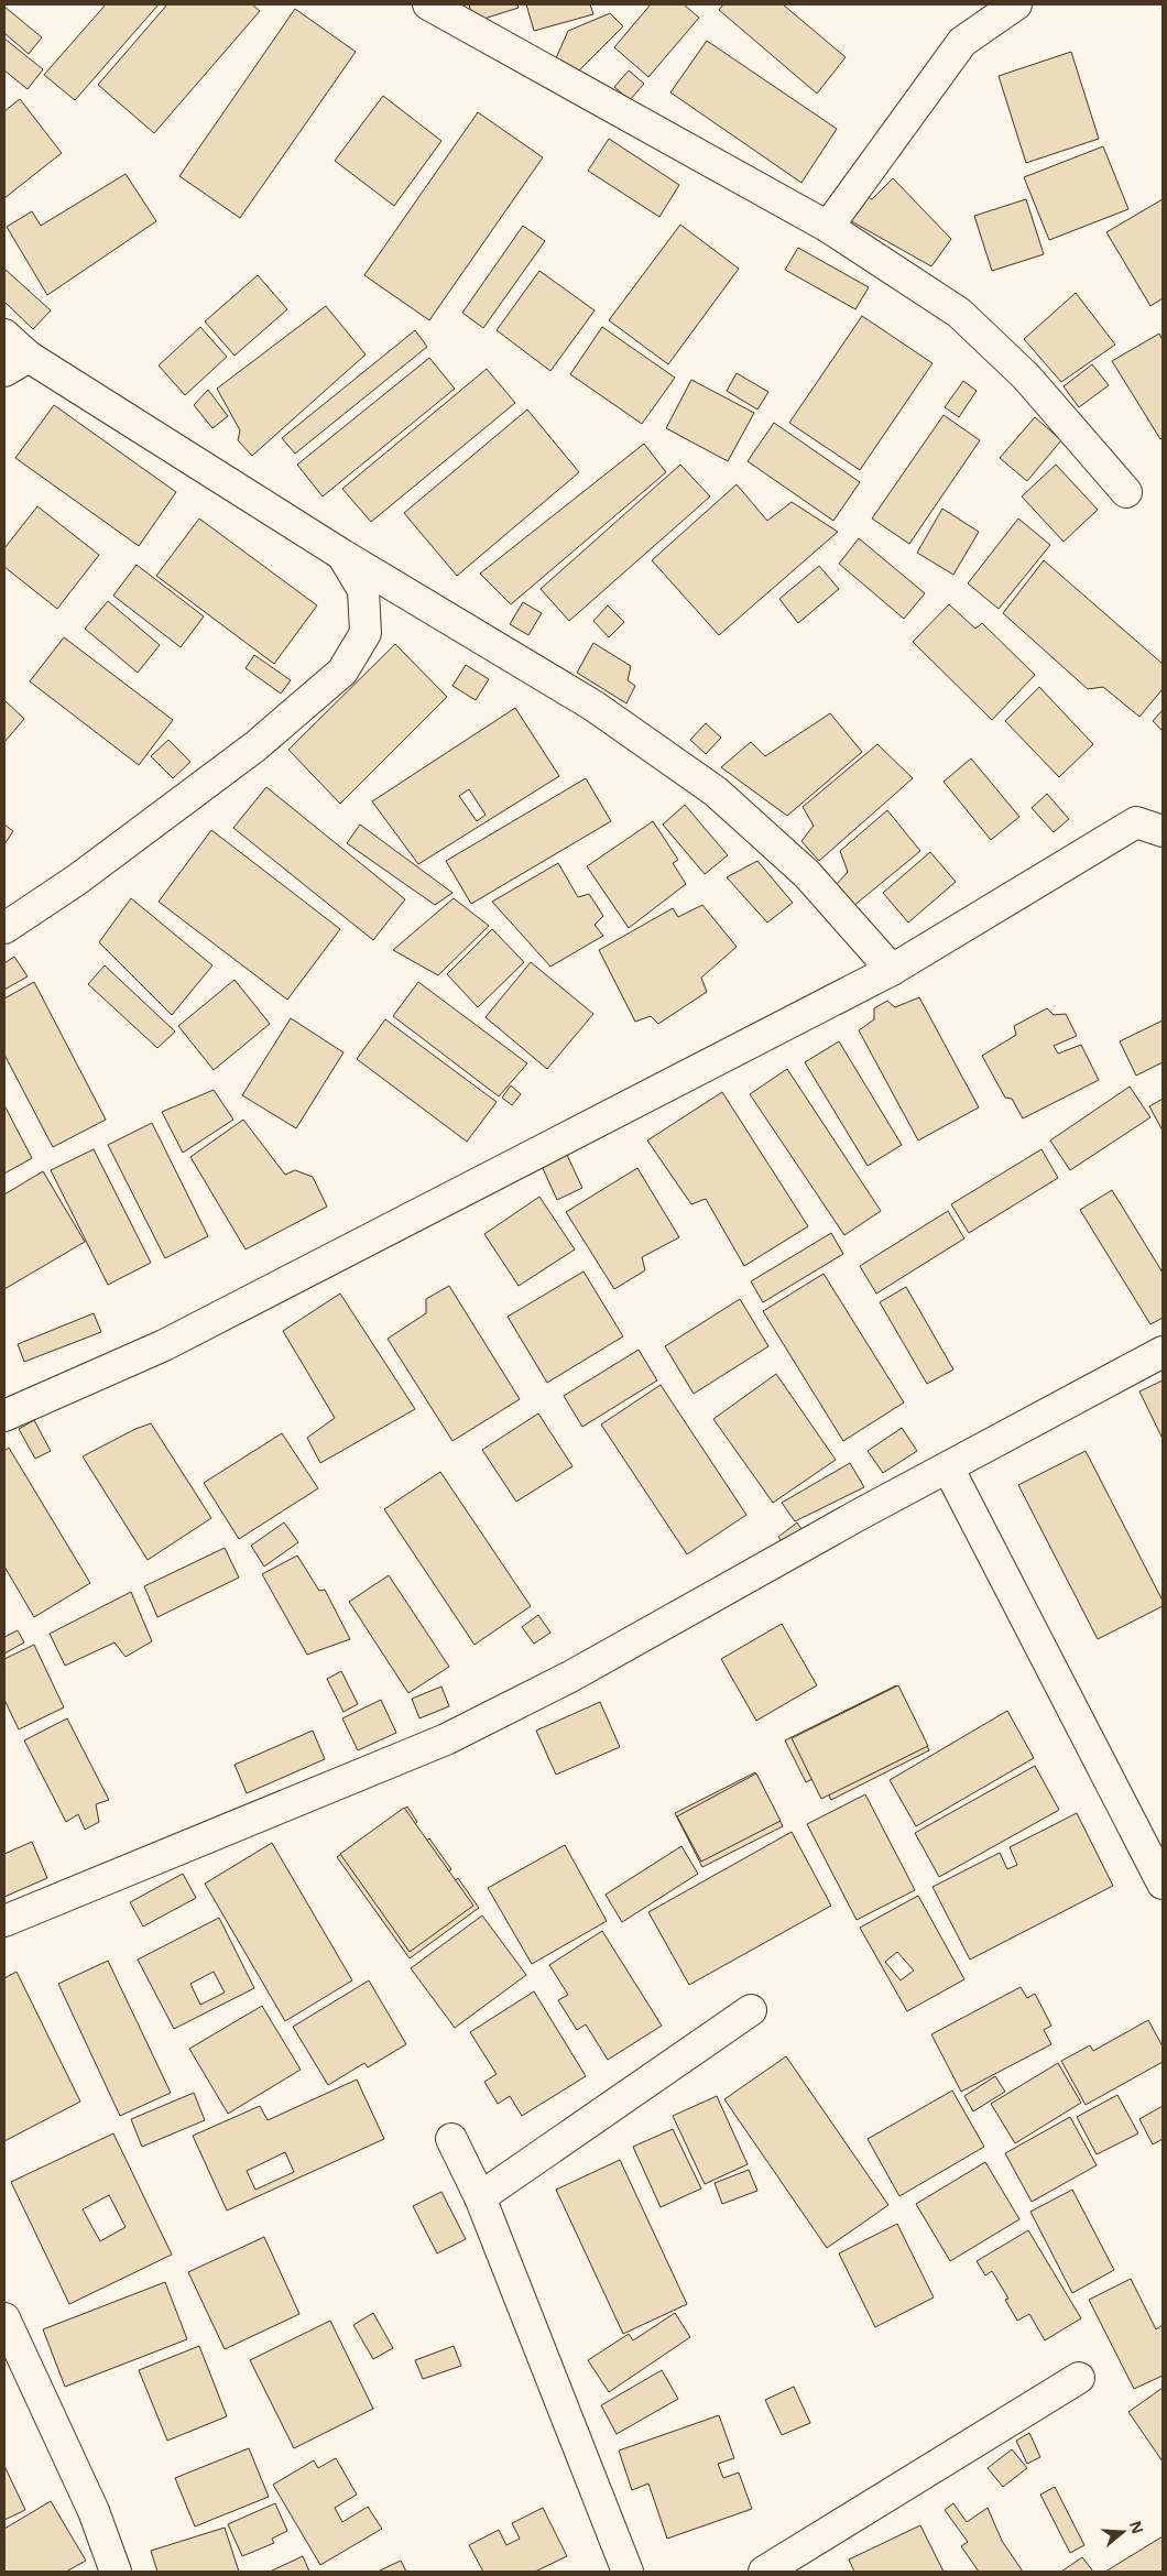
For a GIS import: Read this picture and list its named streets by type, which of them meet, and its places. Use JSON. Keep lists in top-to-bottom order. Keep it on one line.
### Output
{"north":"right"}
